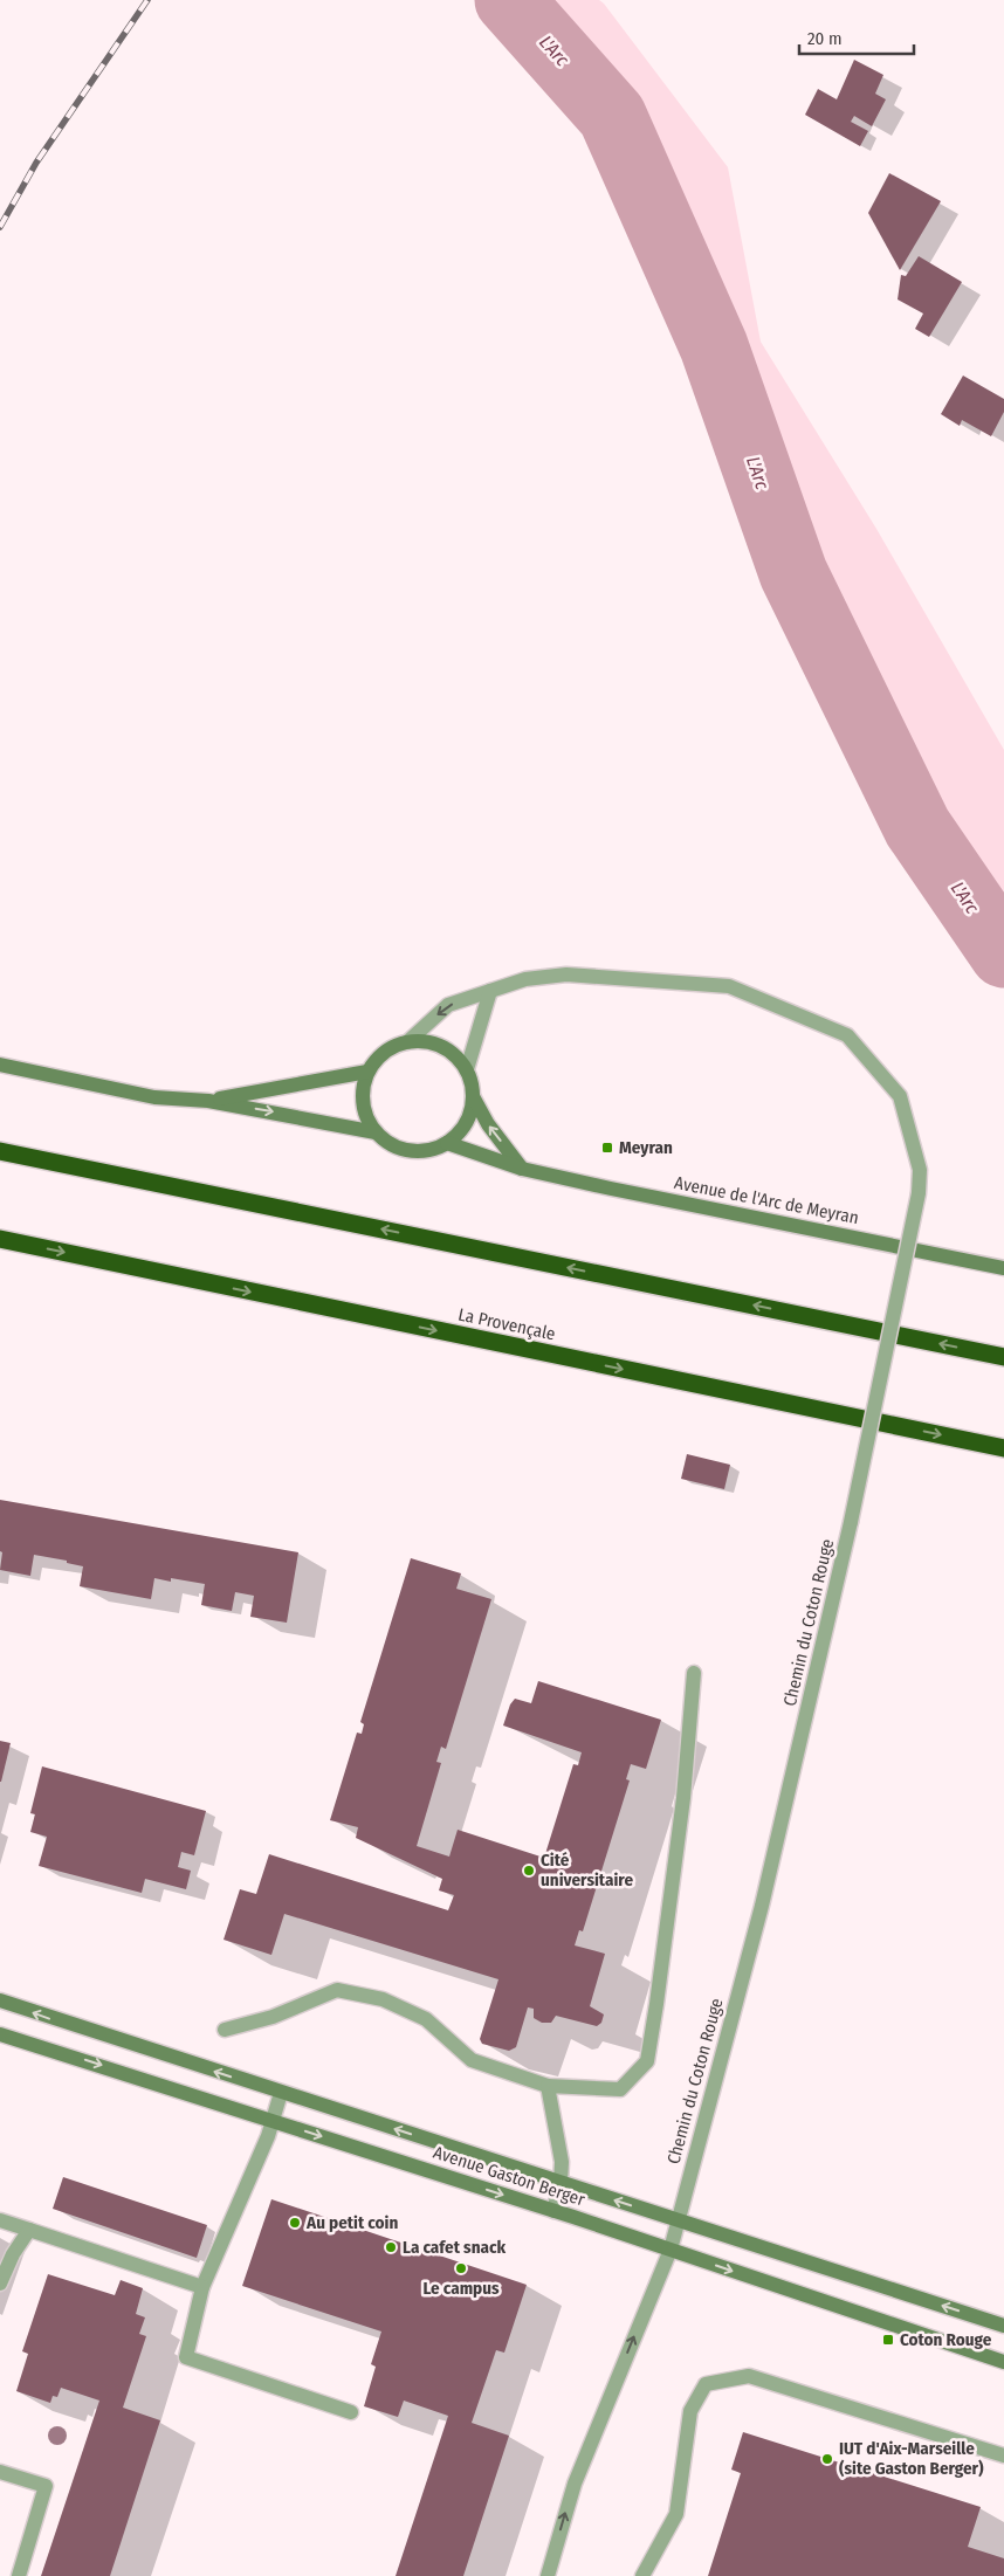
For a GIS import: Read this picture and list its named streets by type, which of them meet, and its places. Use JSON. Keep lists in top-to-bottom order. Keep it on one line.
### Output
{"streets":{"highway":["La Provençale"],"main road":["Avenue de l'Arc de Meyran","Avenue Gaston Berger"],"street":["Chemin du Coton Rouge"]},"crossings":[["Avenue de l'Arc de Meyran","Chemin du Coton Rouge"],["Chemin du Coton Rouge","Avenue Gaston Berger"]],"water":["L'Arc"],"places":{"transit":["Meyran","Coton Rouge"],"other":["Cité universitaire","Au petit coin","La cafet snack","Le campus","IUT d'Aix-Marseille (site Gaston Berger)"]},"scale_bar":"20 m"}
